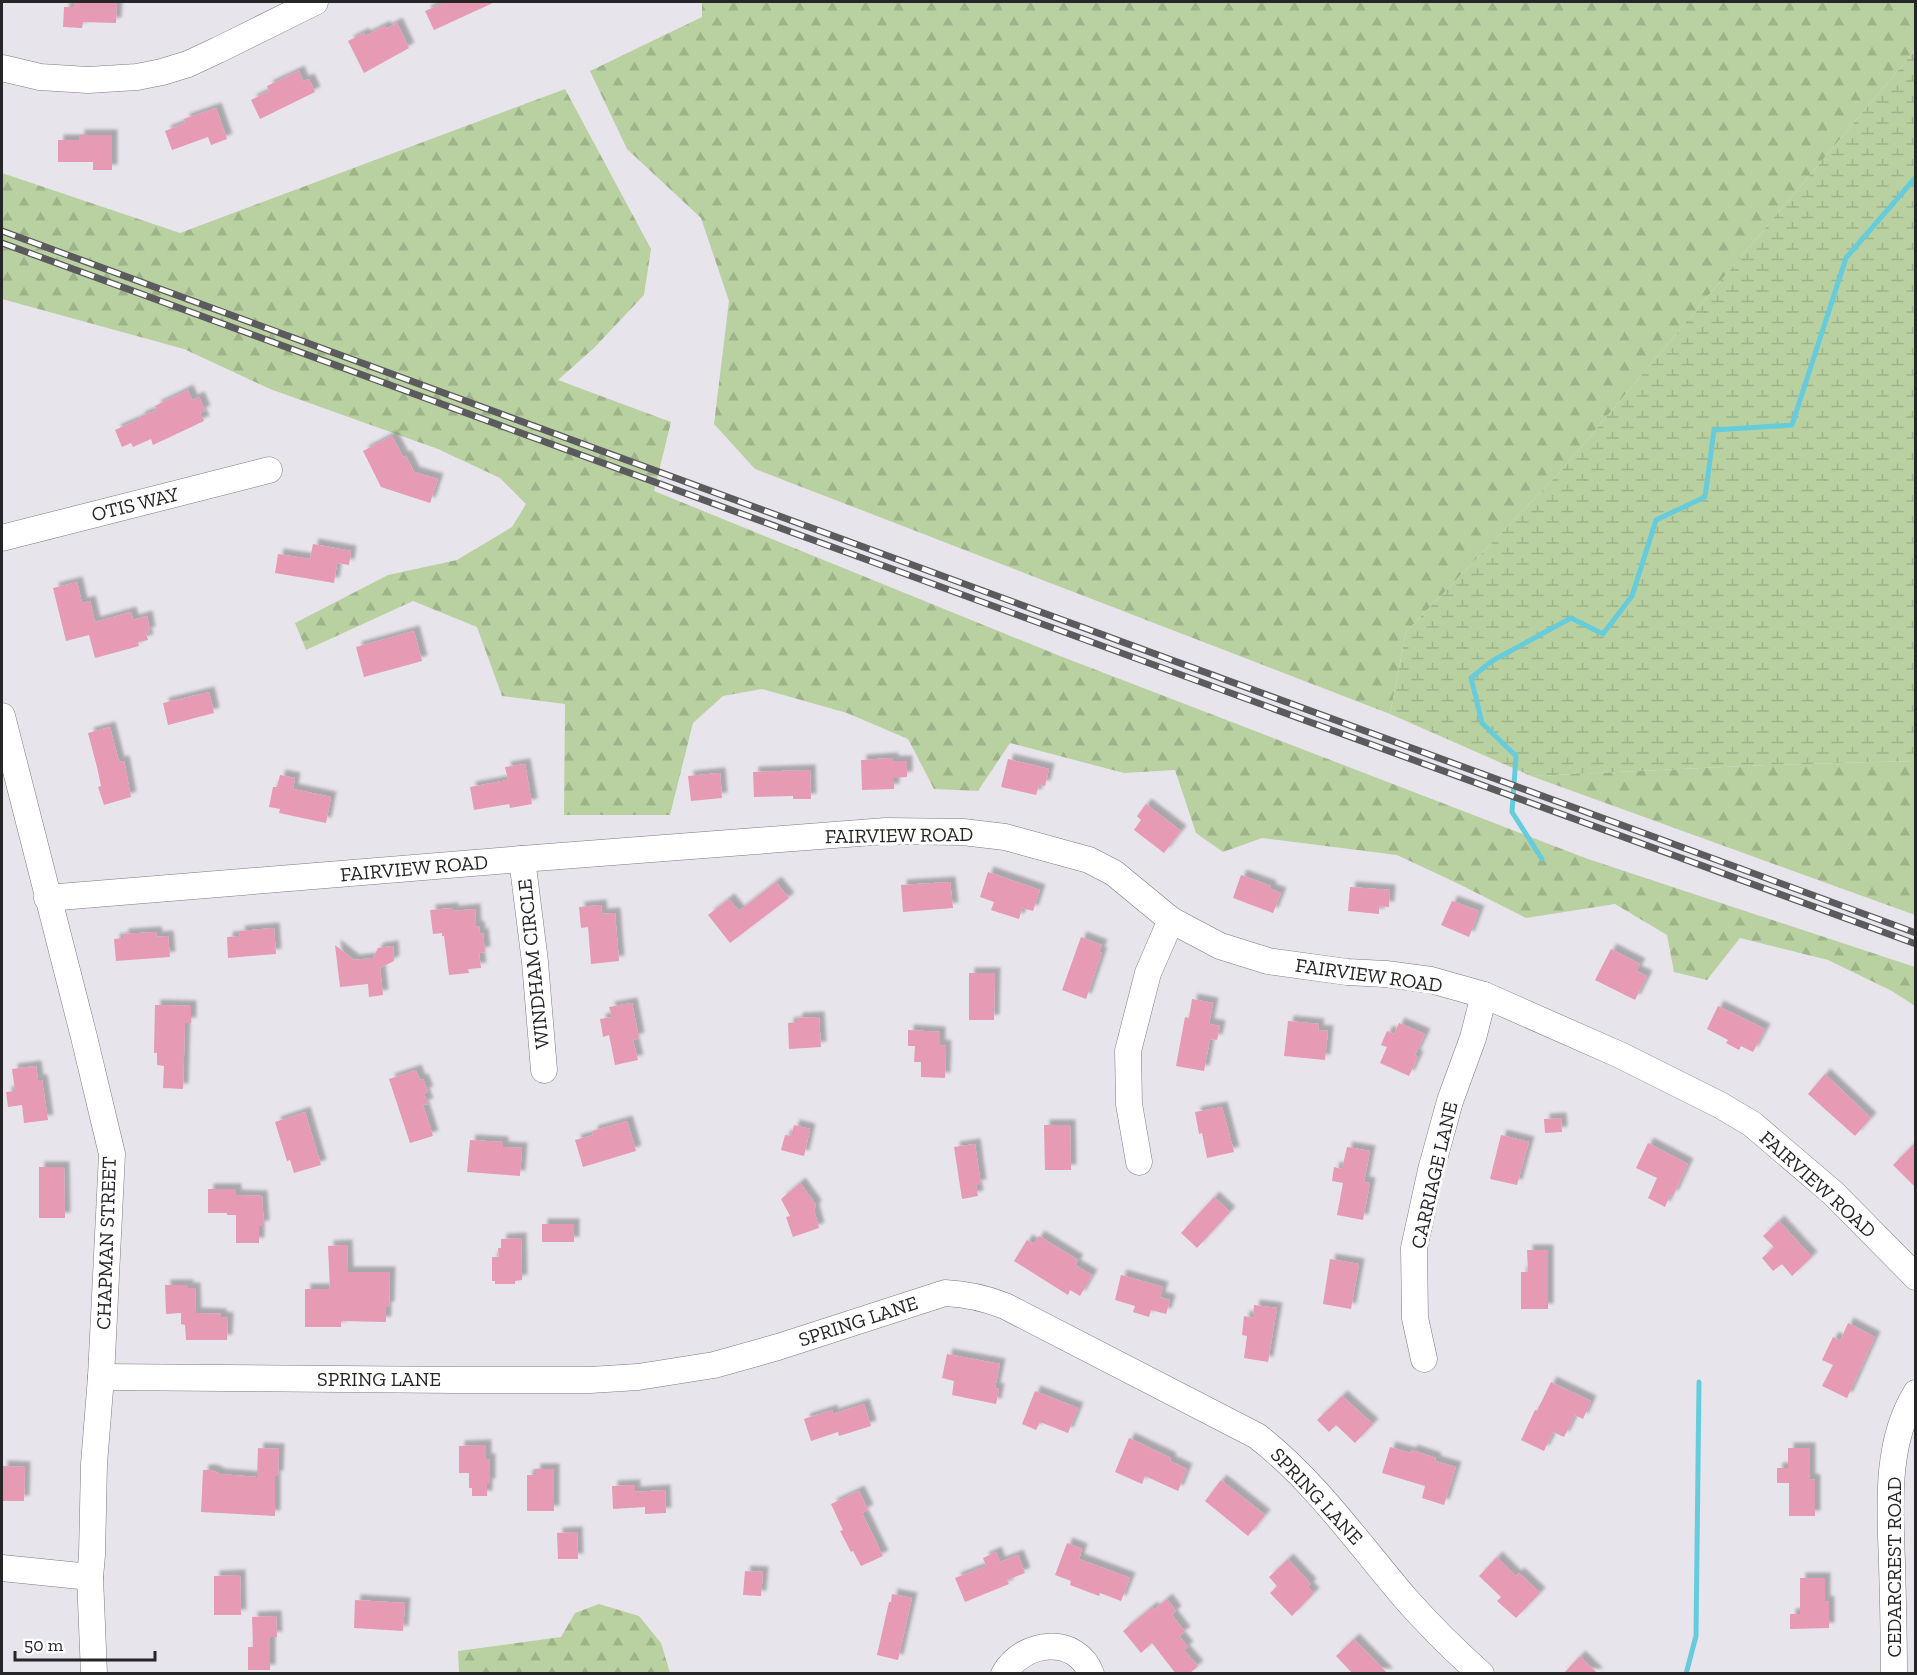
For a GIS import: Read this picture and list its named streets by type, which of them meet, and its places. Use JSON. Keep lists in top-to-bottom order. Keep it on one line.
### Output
{"streets":{"street":["OTIS WAY","FAIRVIEW ROAD","WINDHAM CIRCLE","CARRIAGE LANE","CHAPMAN STREET","SPRING LANE","CEDARCREST ROAD"]},"crossings":[["FAIRVIEW ROAD","WINDHAM CIRCLE"],["FAIRVIEW ROAD","CARRIAGE LANE"],["FAIRVIEW ROAD","CHAPMAN STREET"],["CHAPMAN STREET","SPRING LANE"]],"scale_bar":"50 m"}
